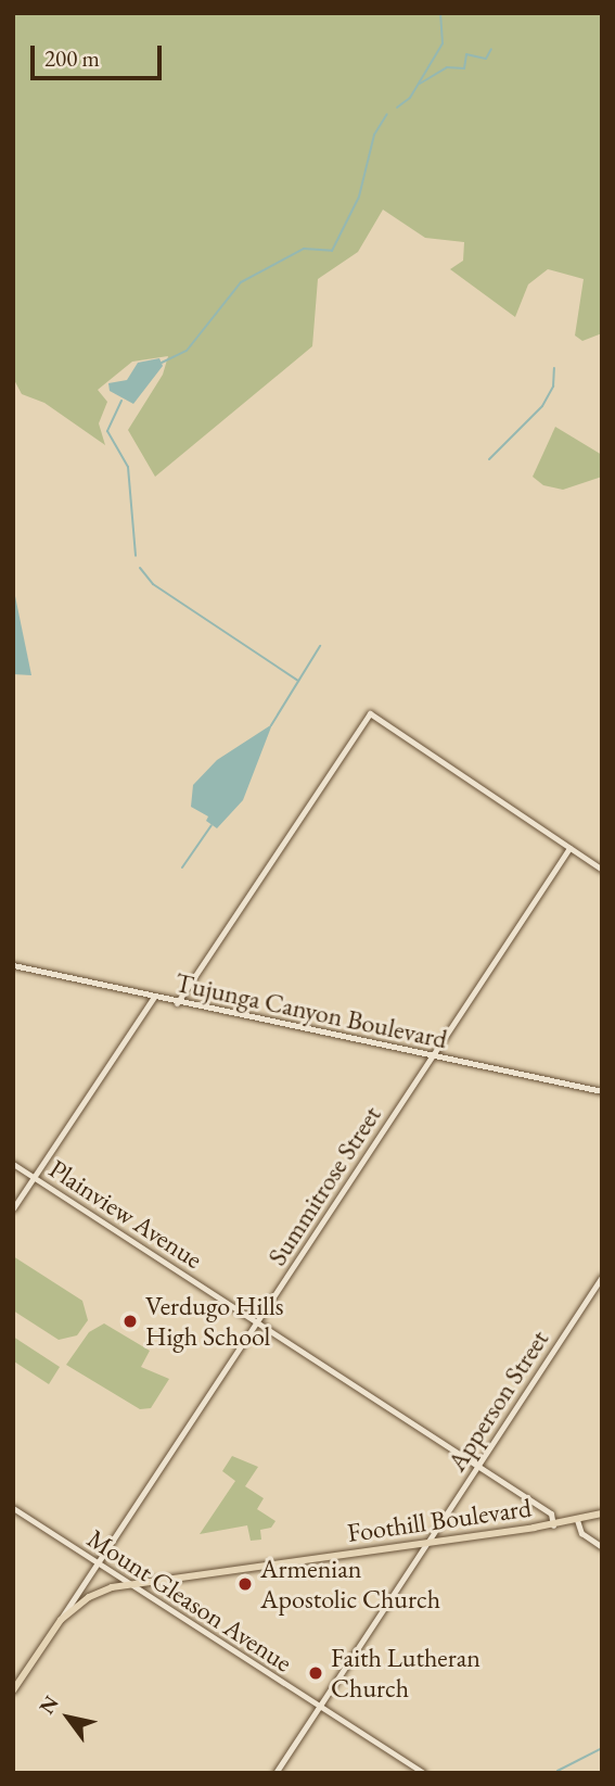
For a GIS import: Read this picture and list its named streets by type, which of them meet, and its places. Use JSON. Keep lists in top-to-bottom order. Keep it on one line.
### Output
{"streets":{"main road":["Foothill Boulevard"],"street":["Tujunga Canyon Boulevard","Summitrose Street","Plainview Avenue","Apperson Street","Mount Gleason Avenue"]},"crossings":[["Tujunga Canyon Boulevard","Summitrose Street"],["Summitrose Street","Plainview Avenue"],["Summitrose Street","Foothill Boulevard"],["Summitrose Street","Mount Gleason Avenue"],["Plainview Avenue","Apperson Street"],["Plainview Avenue","Foothill Boulevard"],["Apperson Street","Foothill Boulevard"],["Apperson Street","Mount Gleason Avenue"],["Foothill Boulevard","Mount Gleason Avenue"]],"places":["Verdugo Hills High School","Armenian Apostolic Church","Faith Lutheran Church"],"scale_bar":"200 m","north":"top left"}
